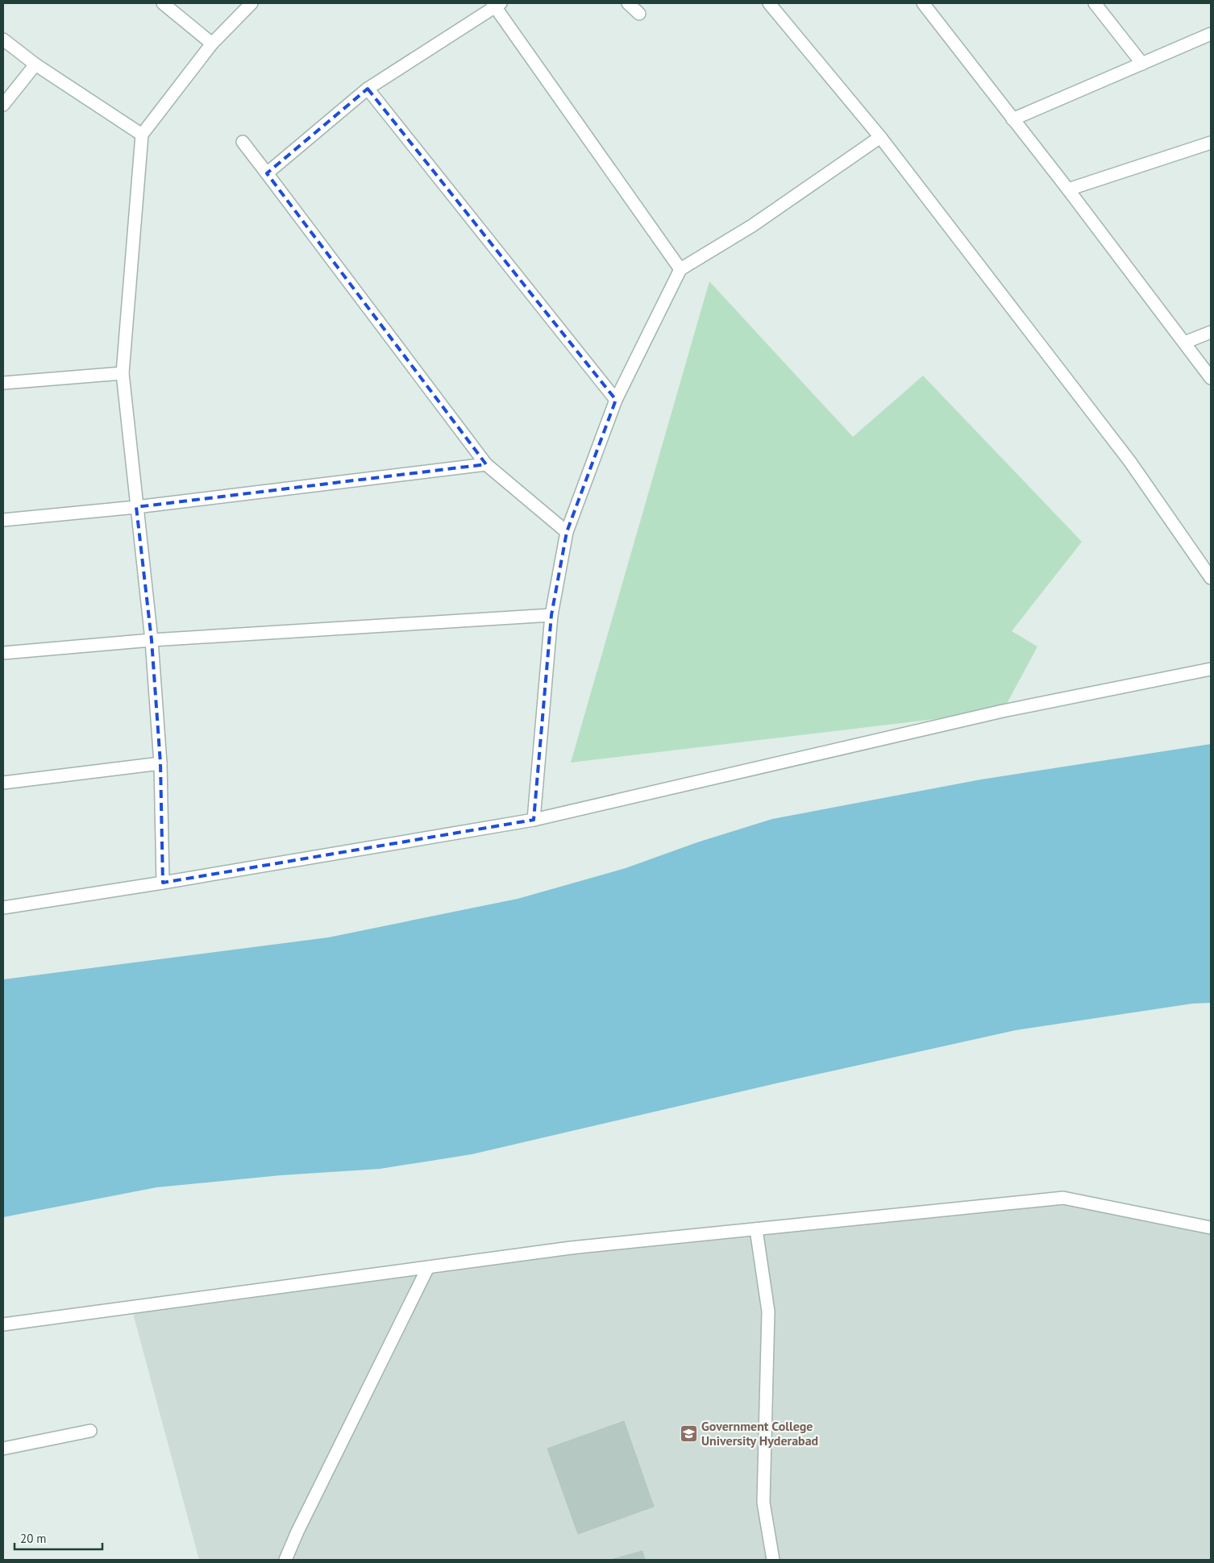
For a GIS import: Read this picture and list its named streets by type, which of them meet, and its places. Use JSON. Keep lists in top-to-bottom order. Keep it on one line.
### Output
{"places":{"school or university":["Government College University Hyderabad"]},"scale_bar":"20 m"}
